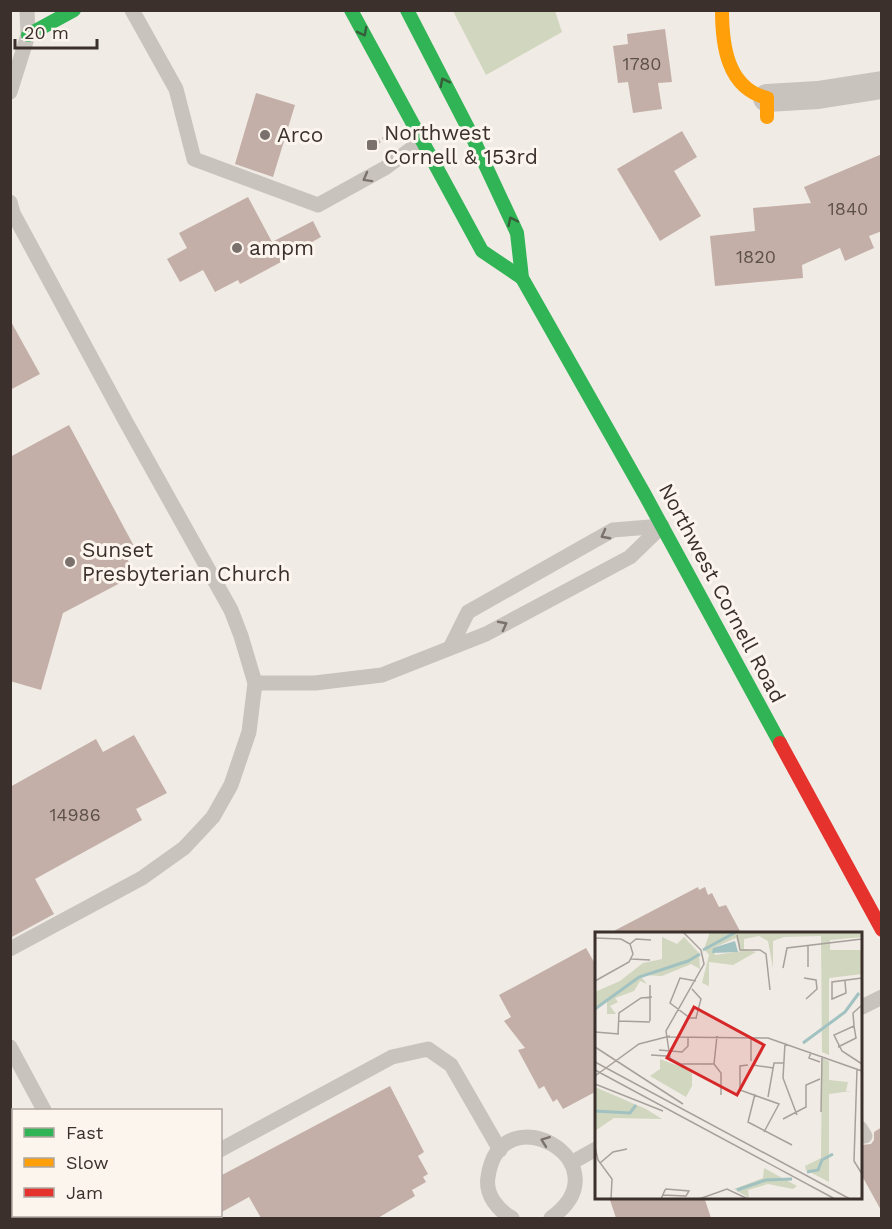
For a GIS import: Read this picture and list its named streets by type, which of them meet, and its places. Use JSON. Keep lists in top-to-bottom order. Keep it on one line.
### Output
{"streets":{"main road":["Northwest Cornell Road"]},"places":{"other":["Arco","ampm","Sunset Presbyterian Church"],"transit":["Northwest Cornell & 153rd"]},"house_numbers":["1780","1840","1820","14986"],"legend":["Fast","Slow","Jam"],"scale_bar":"20 m"}
